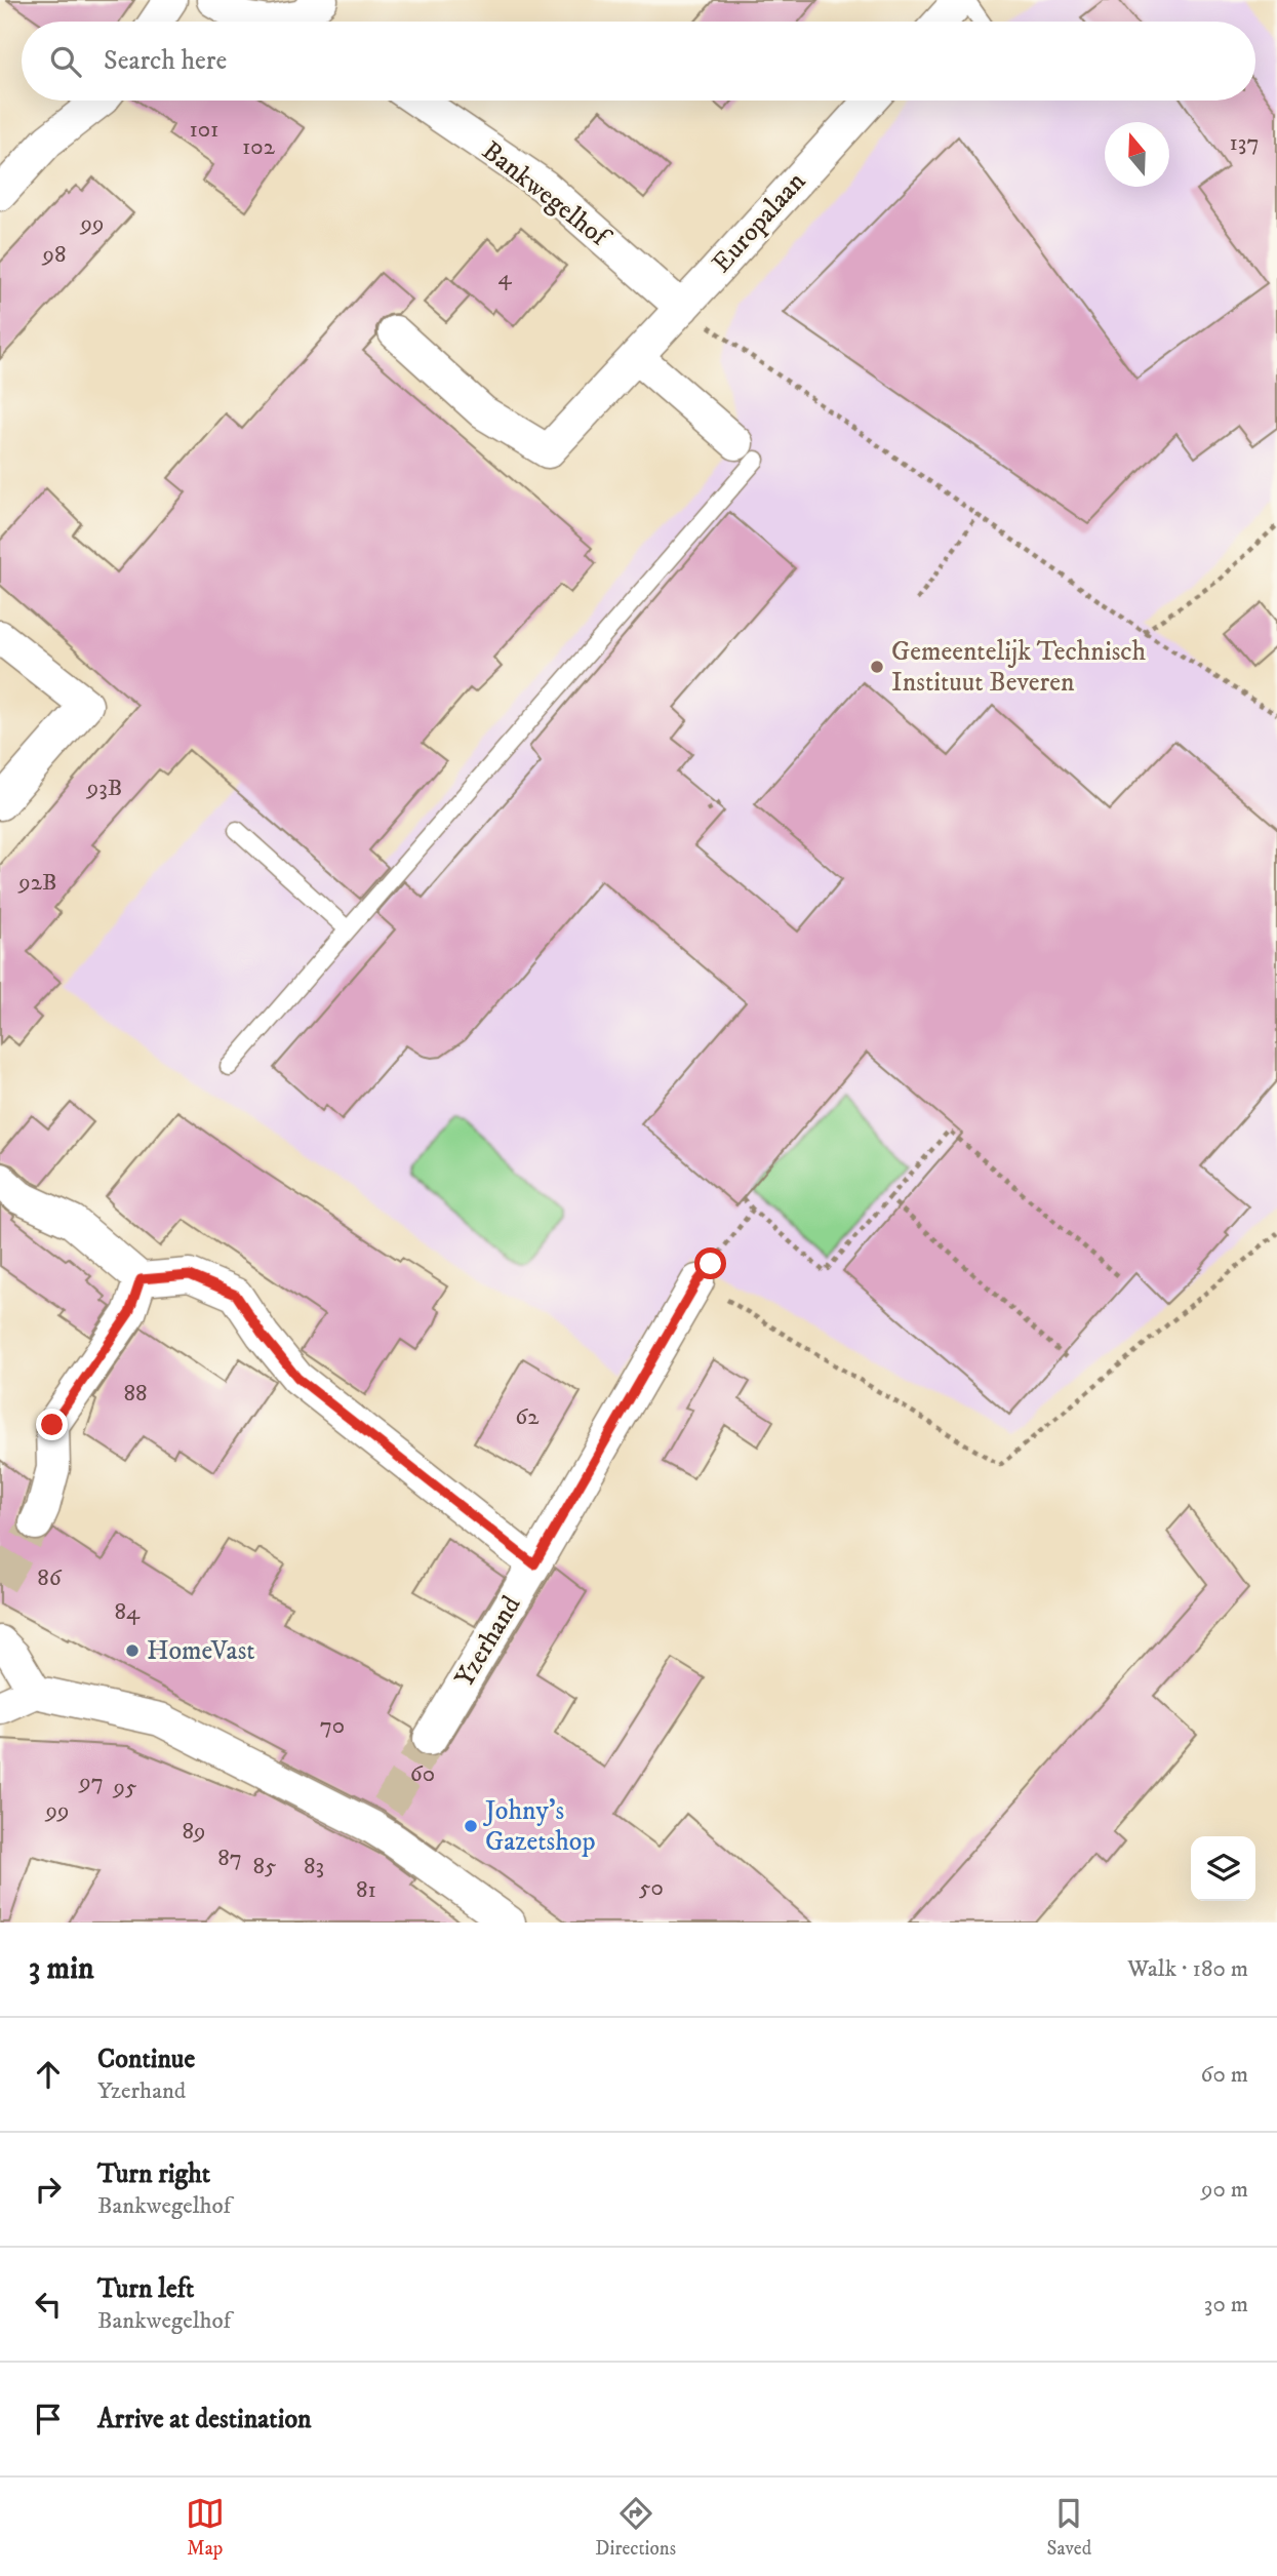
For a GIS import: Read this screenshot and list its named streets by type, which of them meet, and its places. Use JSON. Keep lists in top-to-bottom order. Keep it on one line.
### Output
{"streets":{"street":["Bankwegelhof","Europalaan","Yzerhand"]},"crossings":[["Bankwegelhof","Europalaan"]],"places":["Gemeentelijk Technisch Instituut Beveren","HomeVast","Johny's Gazetshop"],"house_numbers":["101","137","102","99","98","4","93B","92B","88","62","86","84","70","60","97","95","99","89","87","85","83","50","81"],"north":"top","page":{"search":"Search here","heading":["3 min","Walk · 180 m"],"list":[["Continue","Yzerhand","60 m"],["Turn right","Bankwegelhof","90 m"],["Turn left","Bankwegelhof","30 m"],"Arrive at destination"],"nav":["Map","Directions","Saved"]}}
